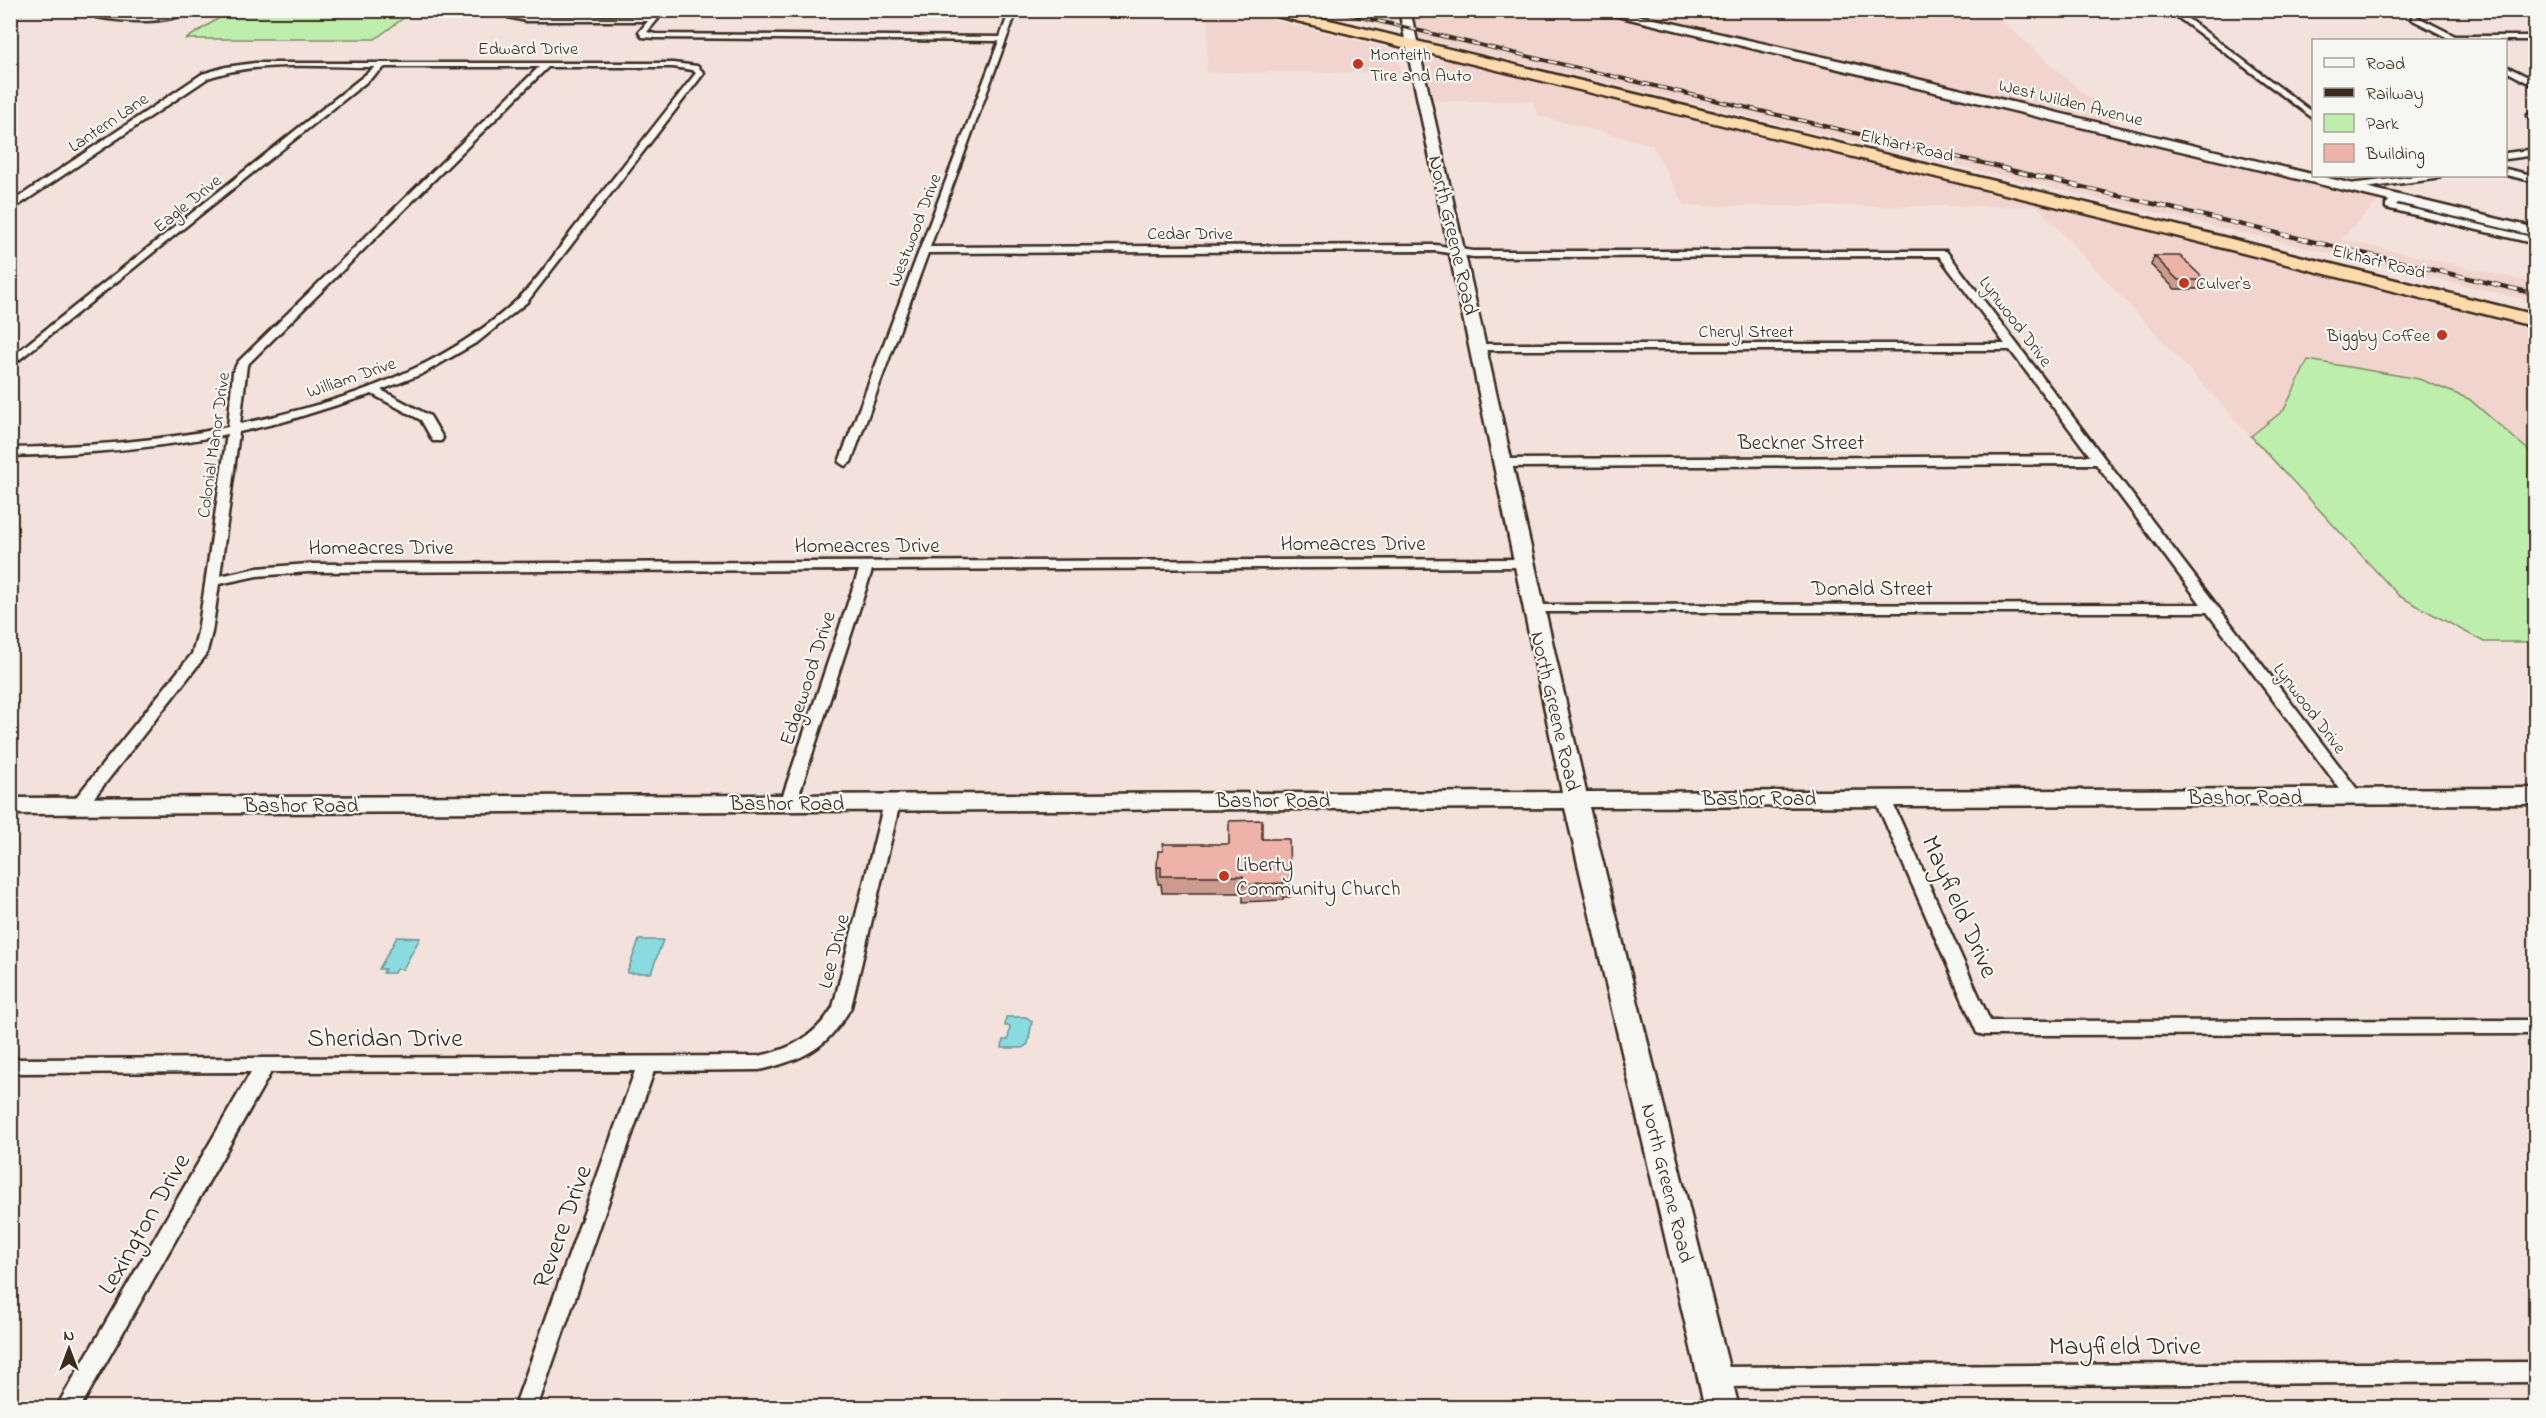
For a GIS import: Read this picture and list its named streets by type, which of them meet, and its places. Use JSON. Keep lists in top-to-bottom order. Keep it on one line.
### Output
{"streets":{"highway":["Elkhart Road"],"street":["Edward Drive","West Wilden Avenue","Lantern Lane","Eagle Drive","Westwood Drive","Cedar Drive","North Greene Road","Lynwood Drive","Cheryl Street","William Drive","Beckner Street","Colonial Manor Drive","Homeacres Drive","Donald Street","Edgewood Drive","Bashor Road","Mayfield Drive","Lee Drive","Sheridan Drive","Lexington Drive","Revere Drive"]},"crossings":[["Edward Drive","Lantern Lane"],["Edward Drive","Eagle Drive"],["Edward Drive","William Drive"],["Edward Drive","Colonial Manor Drive"],["Elkhart Road","North Greene Road"],["Westwood Drive","Cedar Drive"],["Cedar Drive","North Greene Road"],["Cedar Drive","Lynwood Drive"],["North Greene Road","Lynwood Drive"],["North Greene Road","Cheryl Street"],["North Greene Road","Beckner Street"],["North Greene Road","Homeacres Drive"],["North Greene Road","Donald Street"],["North Greene Road","Bashor Road"],["North Greene Road","Mayfield Drive"],["Lynwood Drive","Cheryl Street"],["Lynwood Drive","Beckner Street"],["Lynwood Drive","Donald Street"],["Lynwood Drive","Bashor Road"],["William Drive","Colonial Manor Drive"],["Colonial Manor Drive","Homeacres Drive"],["Colonial Manor Drive","Bashor Road"],["Homeacres Drive","Edgewood Drive"],["Edgewood Drive","Bashor Road"],["Bashor Road","Mayfield Drive"],["Bashor Road","Lee Drive"],["Lee Drive","Sheridan Drive"],["Sheridan Drive","Lexington Drive"],["Sheridan Drive","Revere Drive"]],"places":["Monteith Tire and Auto","Culver's","Biggby Coffee","Liberty Community Church"],"legend":["Road","Railway","Park","Building"],"north":"top"}
